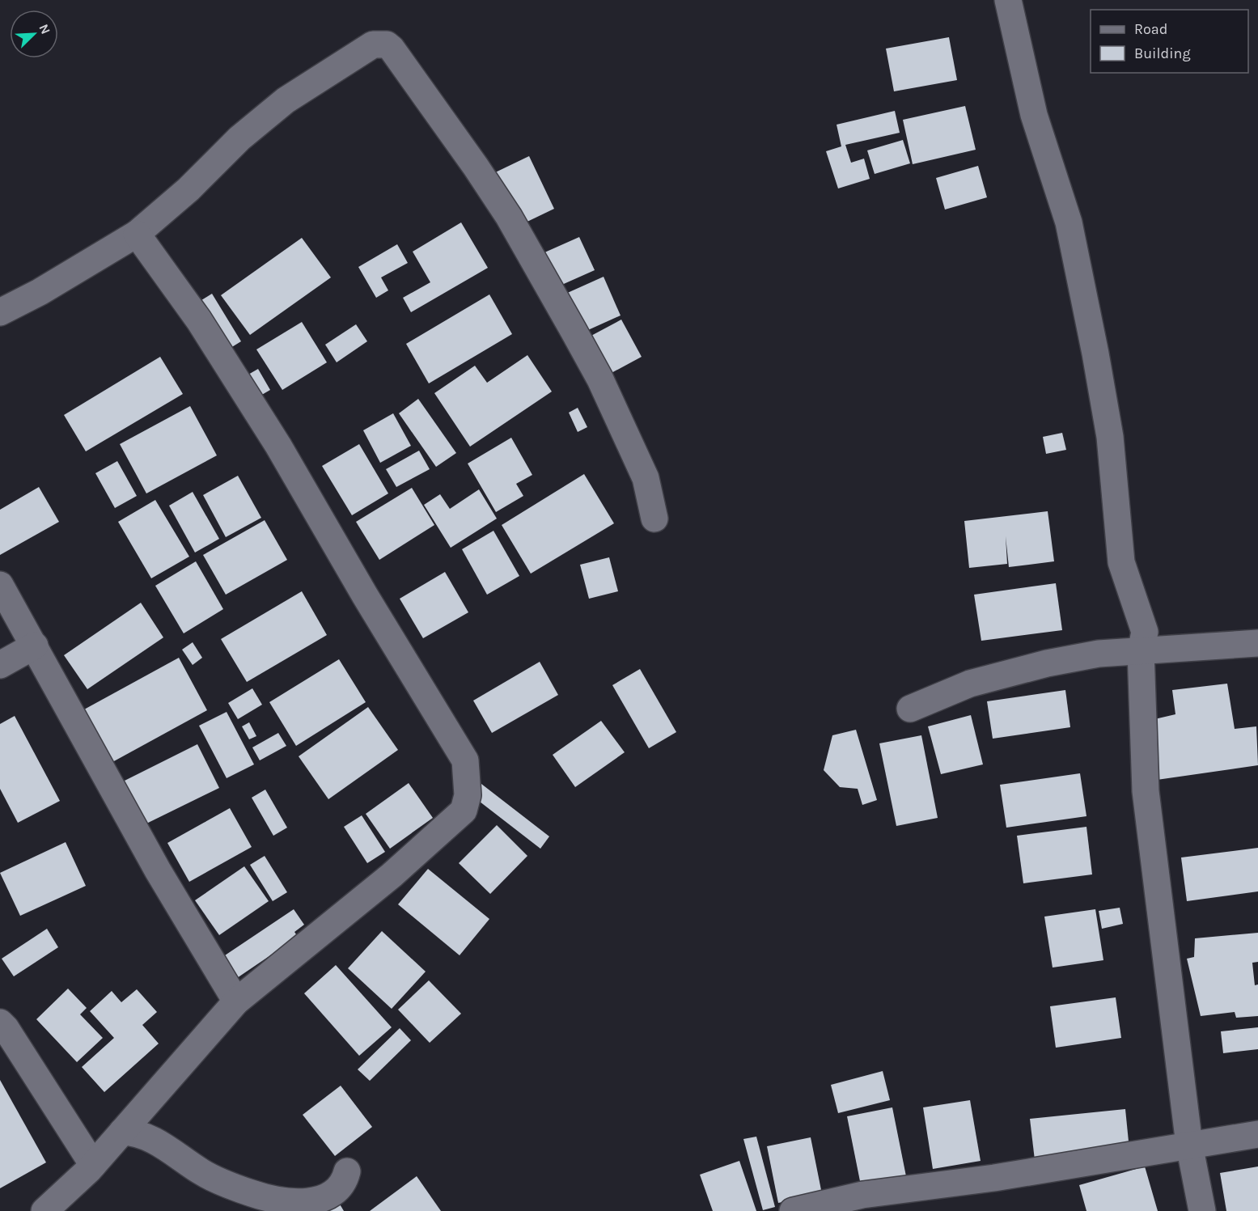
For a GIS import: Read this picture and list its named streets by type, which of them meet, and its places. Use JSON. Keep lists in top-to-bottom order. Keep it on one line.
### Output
{"legend":["Road","Building"],"north":"top right"}
